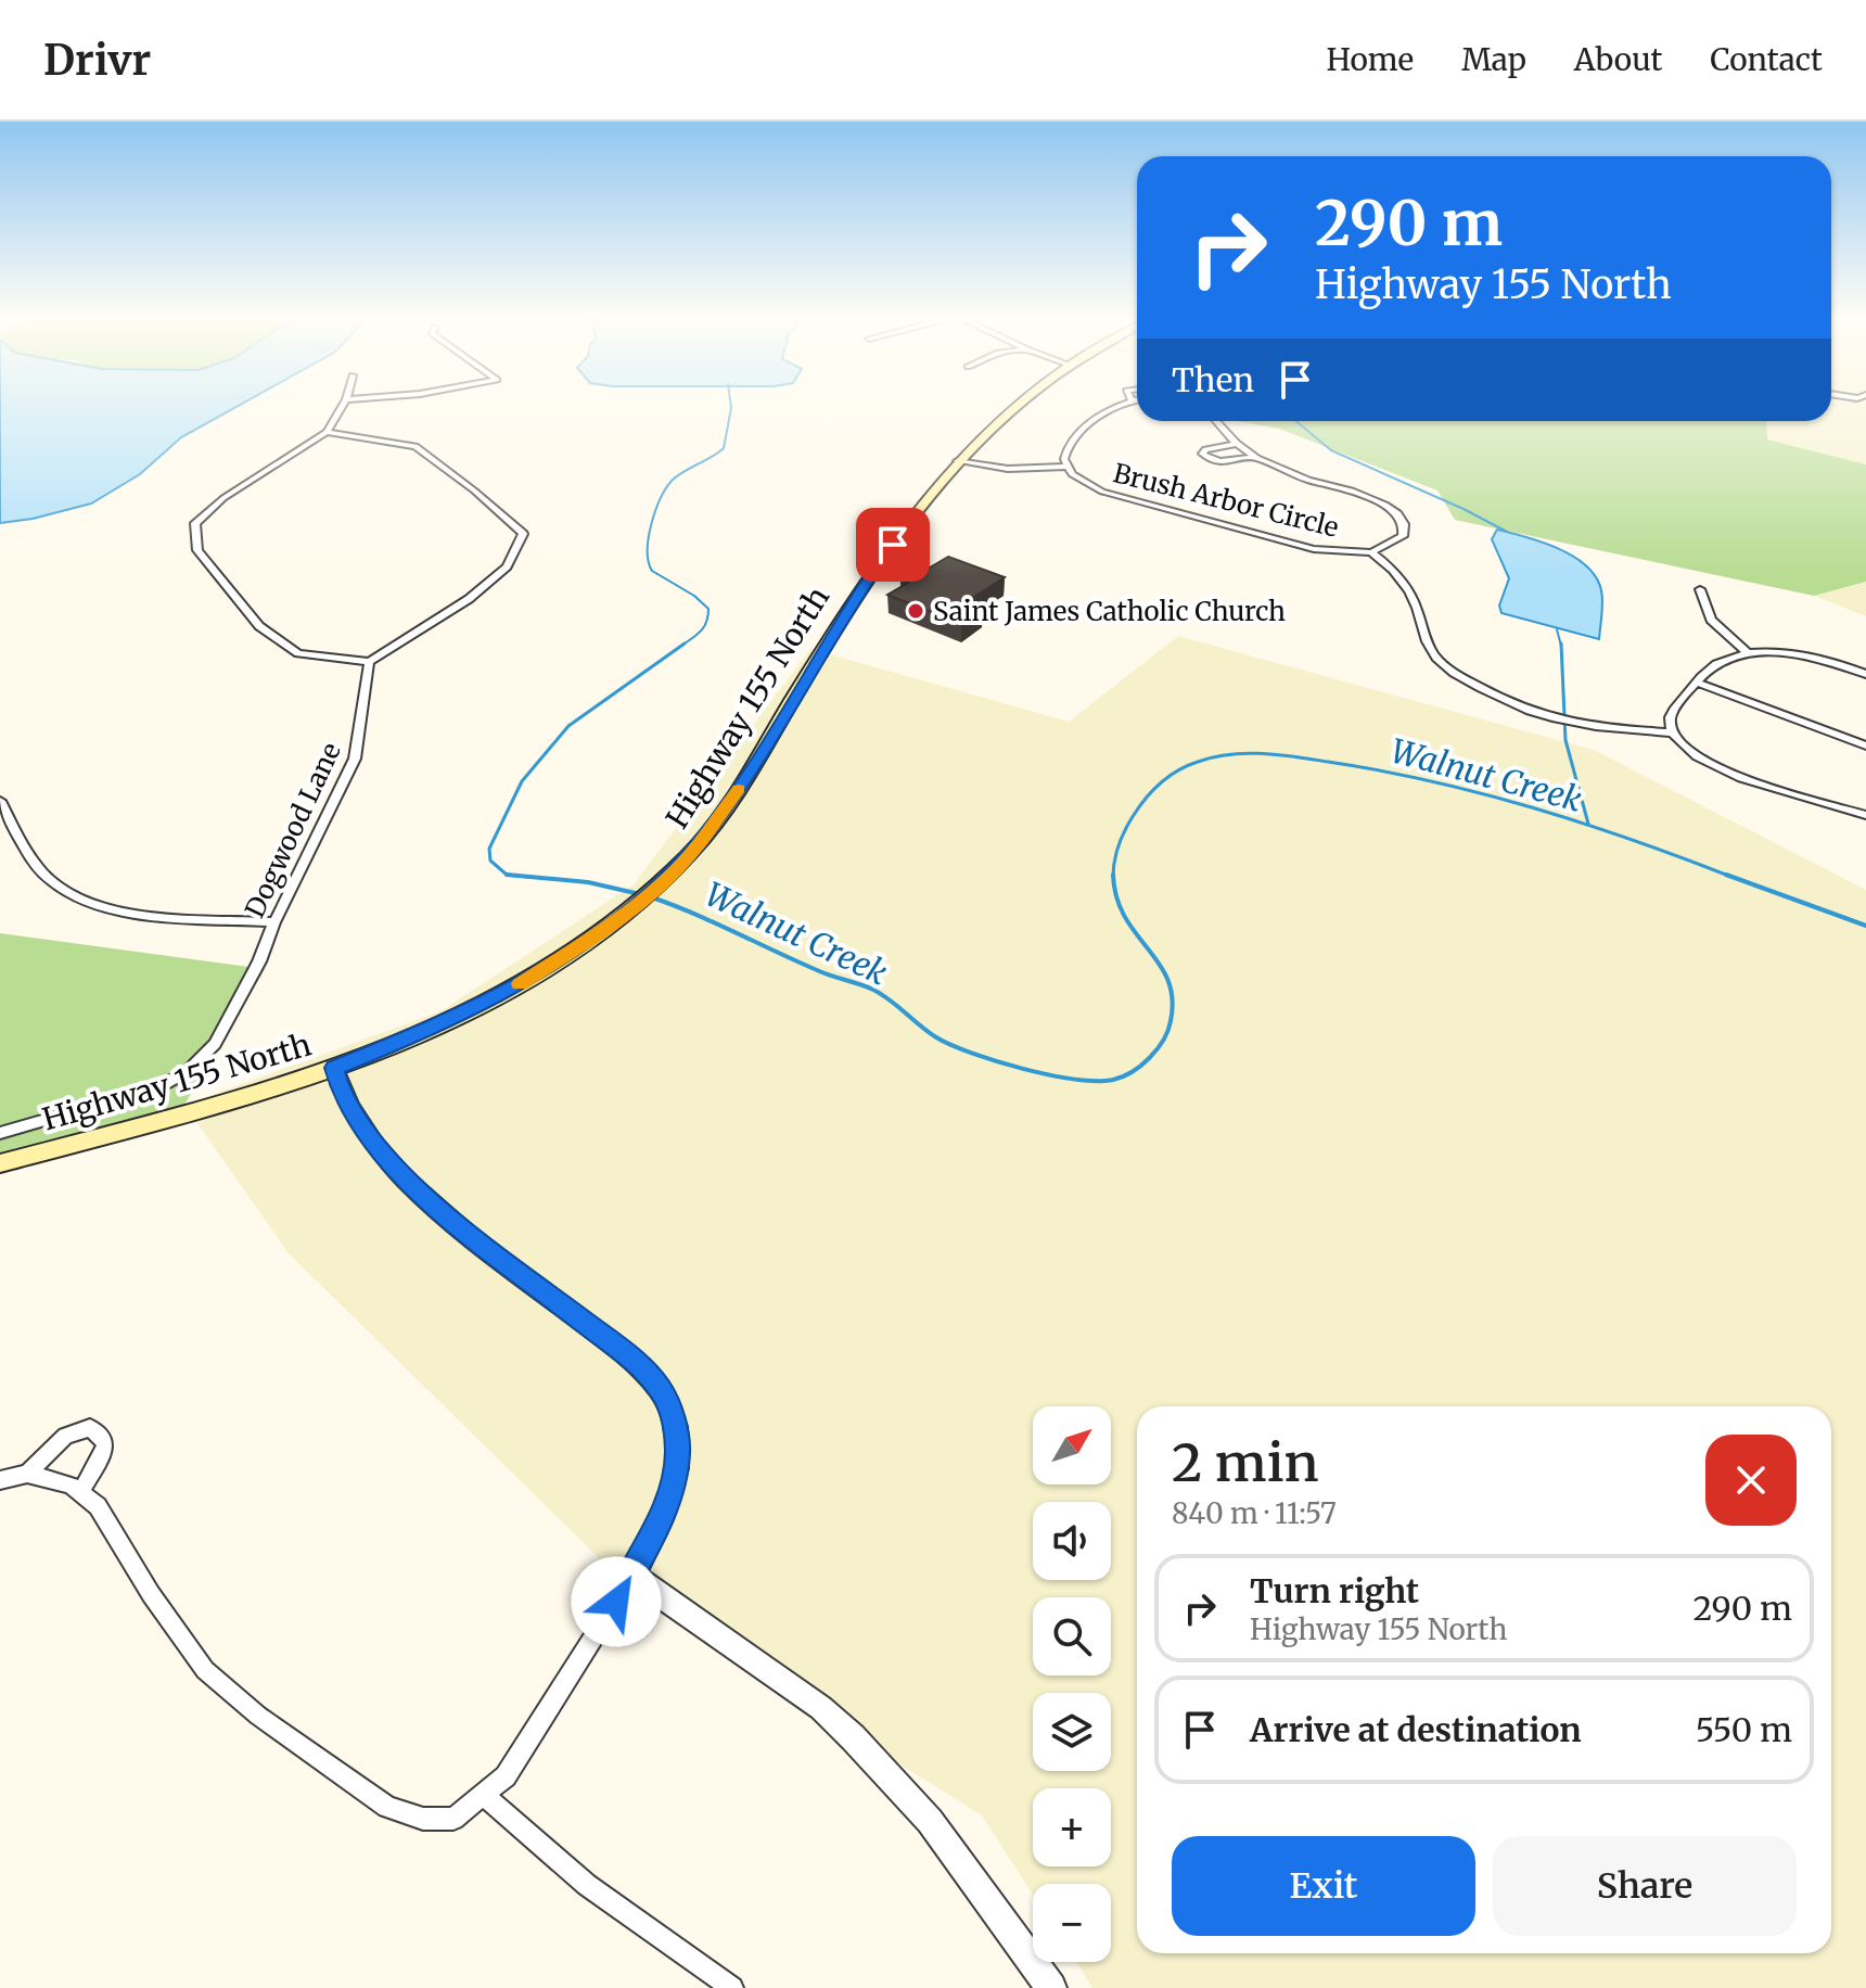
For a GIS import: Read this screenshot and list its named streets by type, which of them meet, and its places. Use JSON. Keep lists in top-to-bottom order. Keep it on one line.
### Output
{"streets":{"main road":["Highway 155 North"],"street":["Brush Arbor Circle","Dogwood Lane"]},"water":["Walnut Creek"],"places":["Saint James Catholic Church"],"north":"top right","page":{"header":"Drivr","nav":["Home","Map","About","Contact"],"turn":["290 m","Highway 155 North"],"then":"Then","map_buttons":["+","−"],"heading":["2 min","840 m · 11:57"],"list":[{"name":"Turn right","note":"Highway 155 North","value":"290 m"},{"name":"Arrive at destination","value":"550 m"}],"buttons":["Exit","Share"]}}
